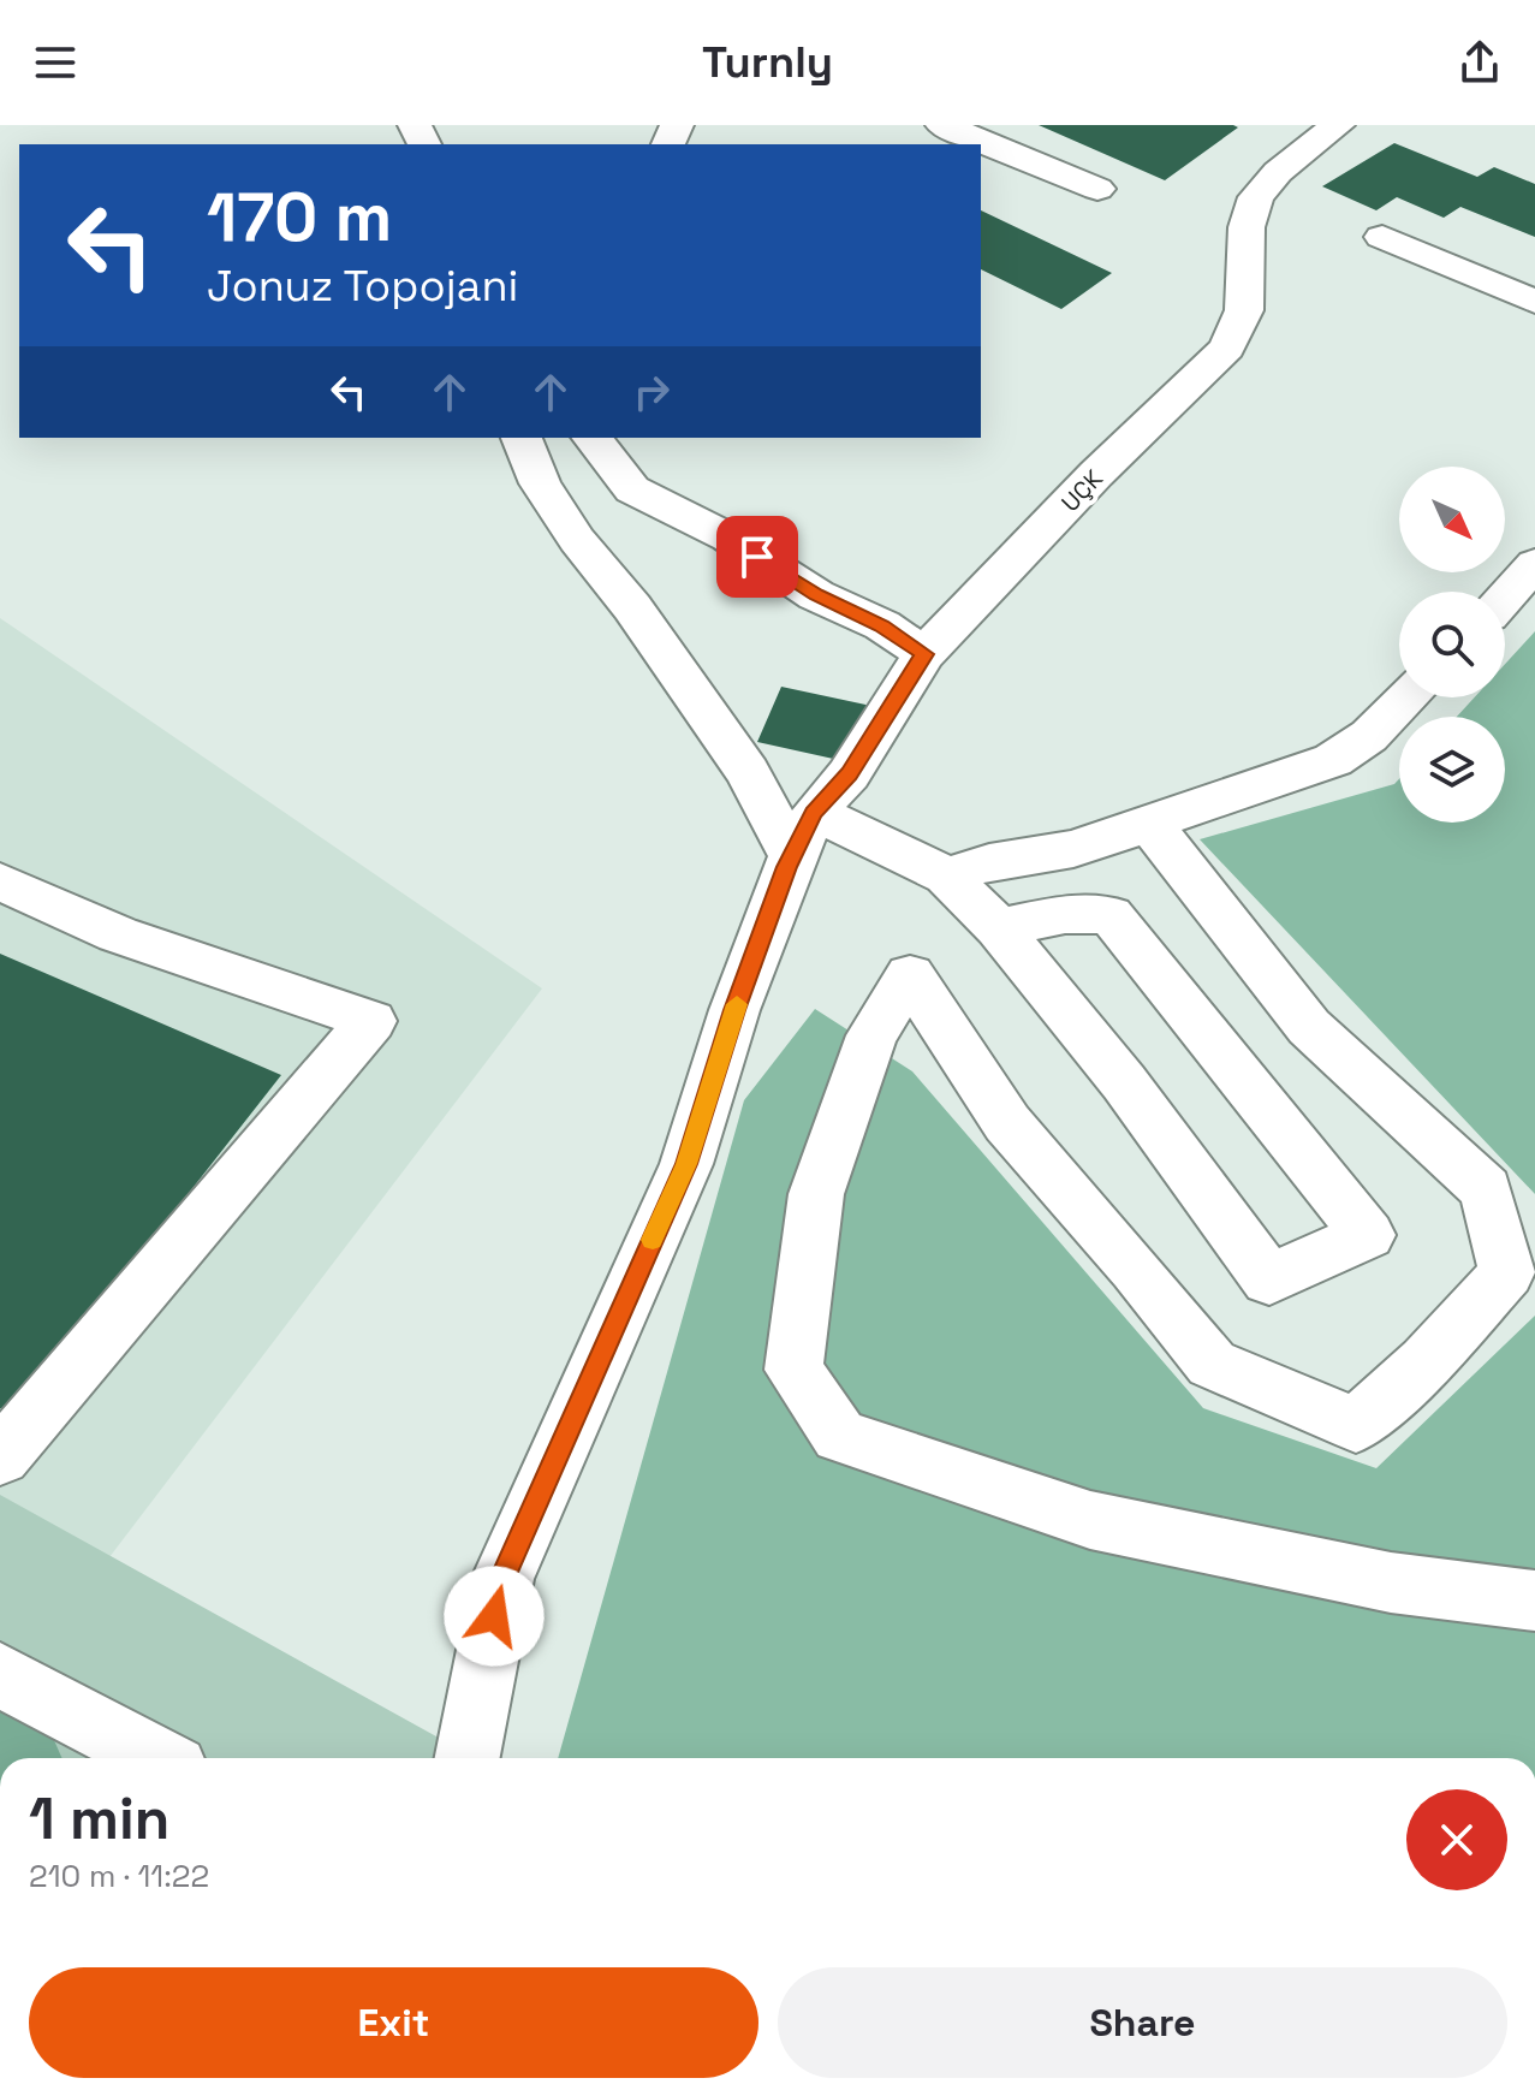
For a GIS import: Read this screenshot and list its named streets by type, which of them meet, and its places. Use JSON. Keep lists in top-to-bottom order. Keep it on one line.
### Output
{"streets":{"street":["UÇK"]},"north":"bottom right","page":{"header":"Turnly","turn":["170 m","Jonuz Topojani"],"heading":["1 min","210 m · 11:22"],"buttons":["Exit","Share"]}}
